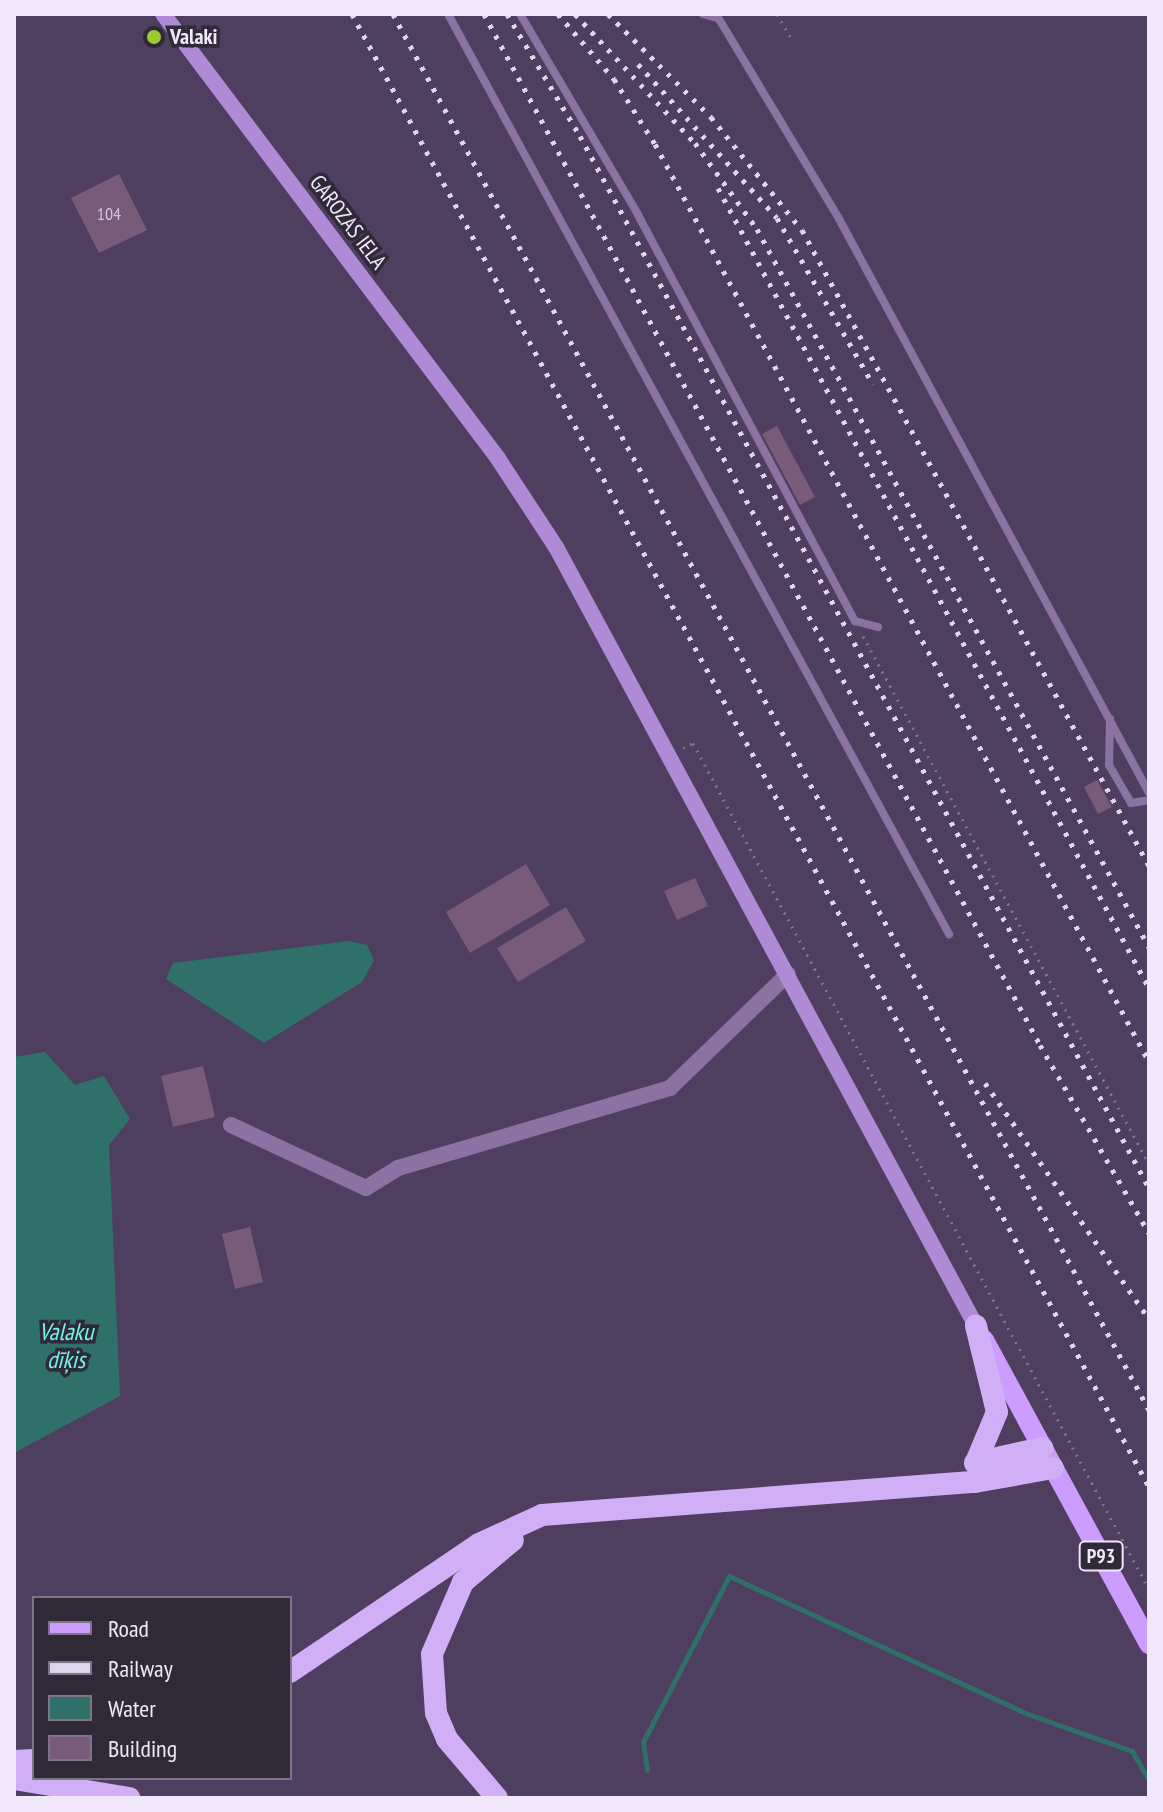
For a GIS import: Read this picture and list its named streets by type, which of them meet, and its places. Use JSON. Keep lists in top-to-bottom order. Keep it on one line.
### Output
{"streets":{"main road":["GAROZAS IELA","P93"]},"crossings":[["GAROZAS IELA","P93"]],"water":["Valaku dīķis"],"places":["Valaki"],"house_numbers":["104"],"legend":["Road","Railway","Water","Building"]}
